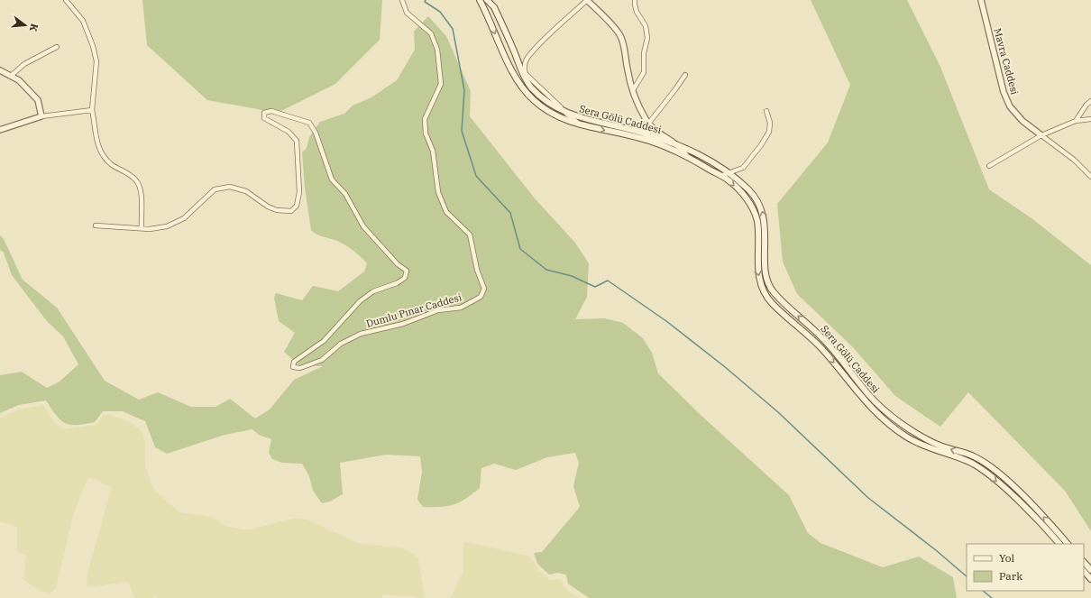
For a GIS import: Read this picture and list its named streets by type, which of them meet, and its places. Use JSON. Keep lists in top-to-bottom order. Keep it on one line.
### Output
{"streets":{"main road":["Sera Gölü Caddesi"],"street":["Mavra Caddesi","Dumlu Pınar Caddesi"]},"legend":["Yol","Park"],"north":"right"}
